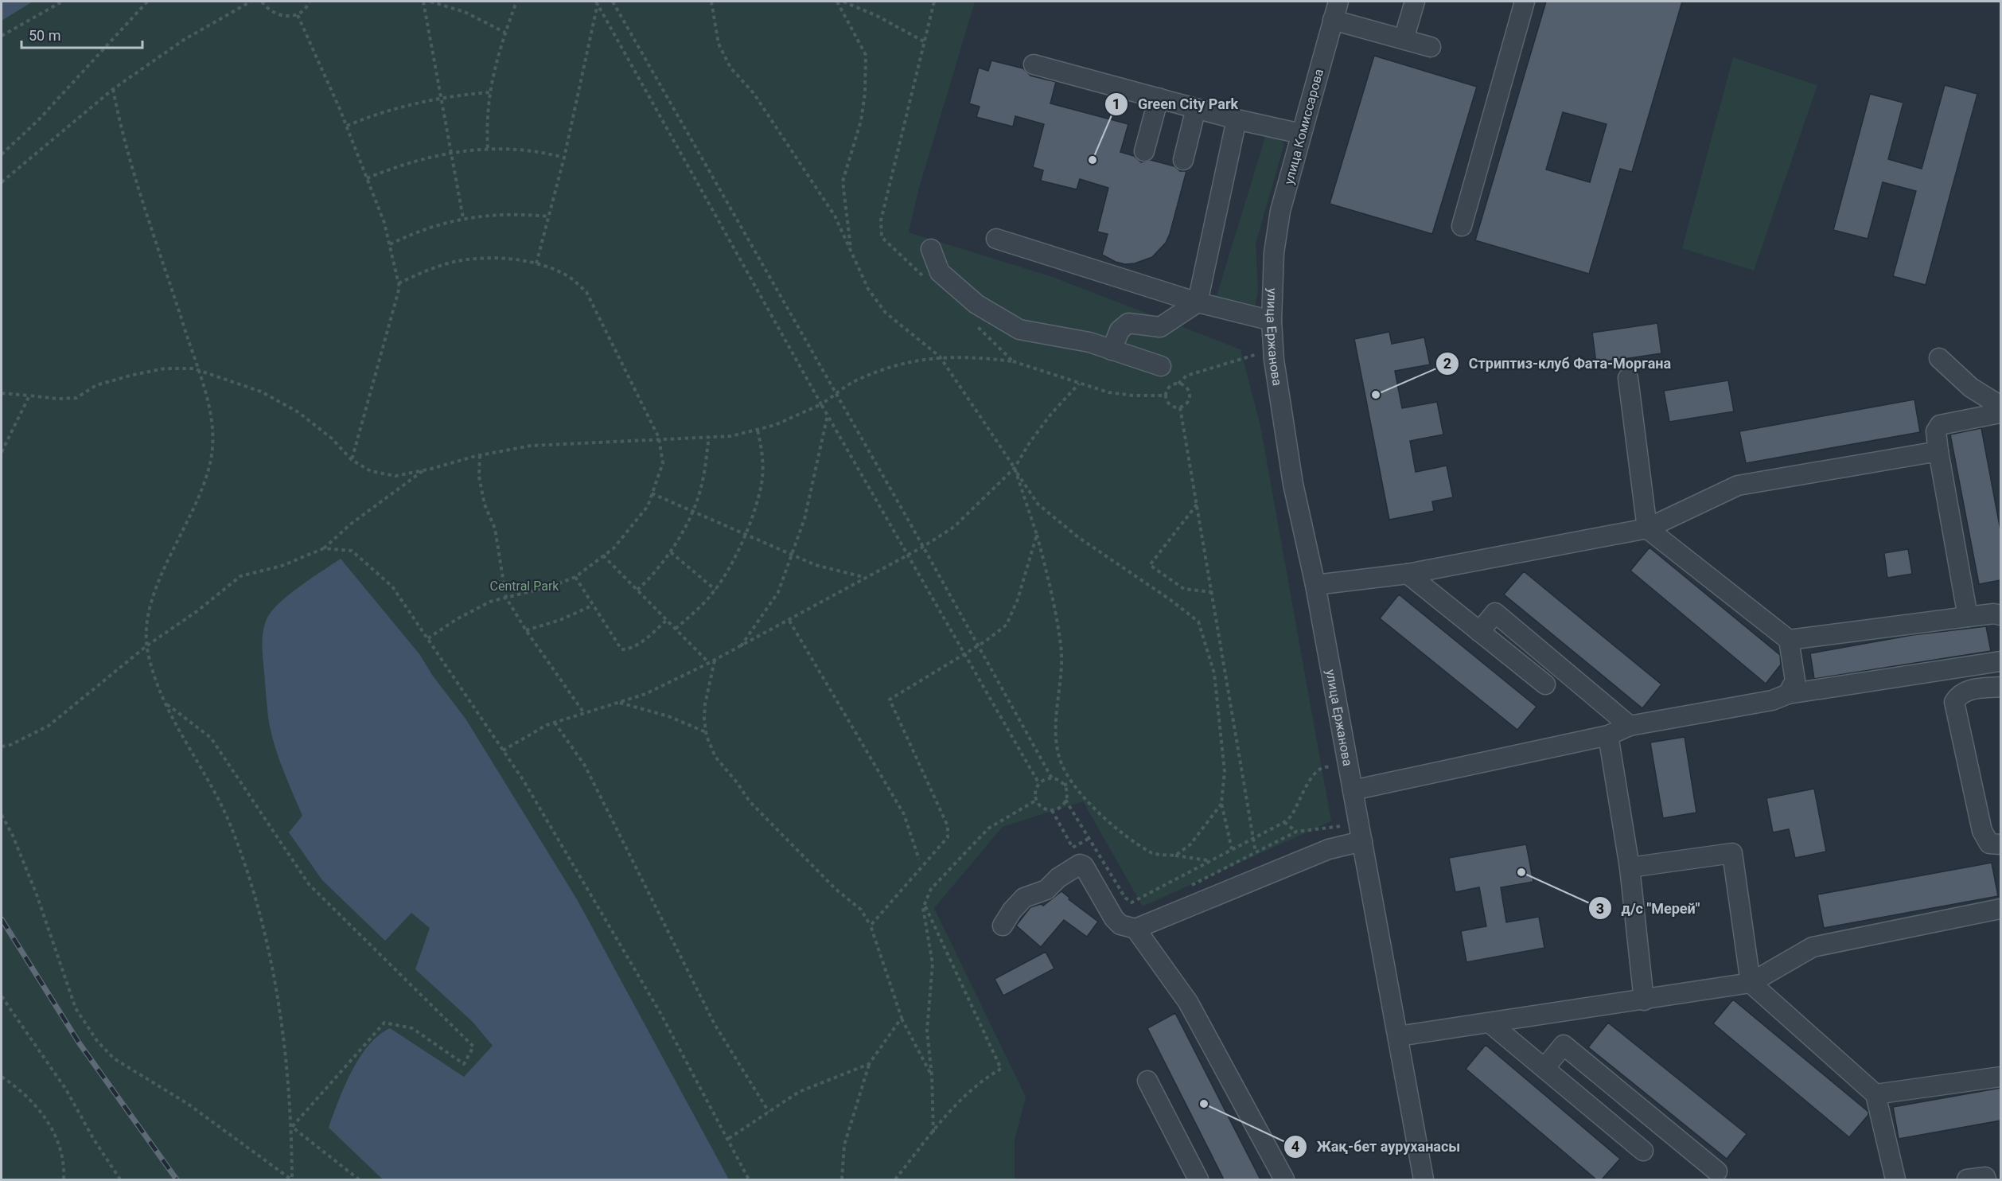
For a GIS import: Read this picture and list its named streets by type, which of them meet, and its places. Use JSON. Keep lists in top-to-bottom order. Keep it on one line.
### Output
{"streets":{"street":["улица Комиссарова","улица Ержанова"]},"crossings":[["улица Комиссарова","улица Ержанова"]],"parks":["Central Park"],"places":["Green City Park","Стриптиз-клуб Фата-Моргана","д/с \"Мерей\"","Жақ-бет ауруханасы"],"scale_bar":"50 m"}
